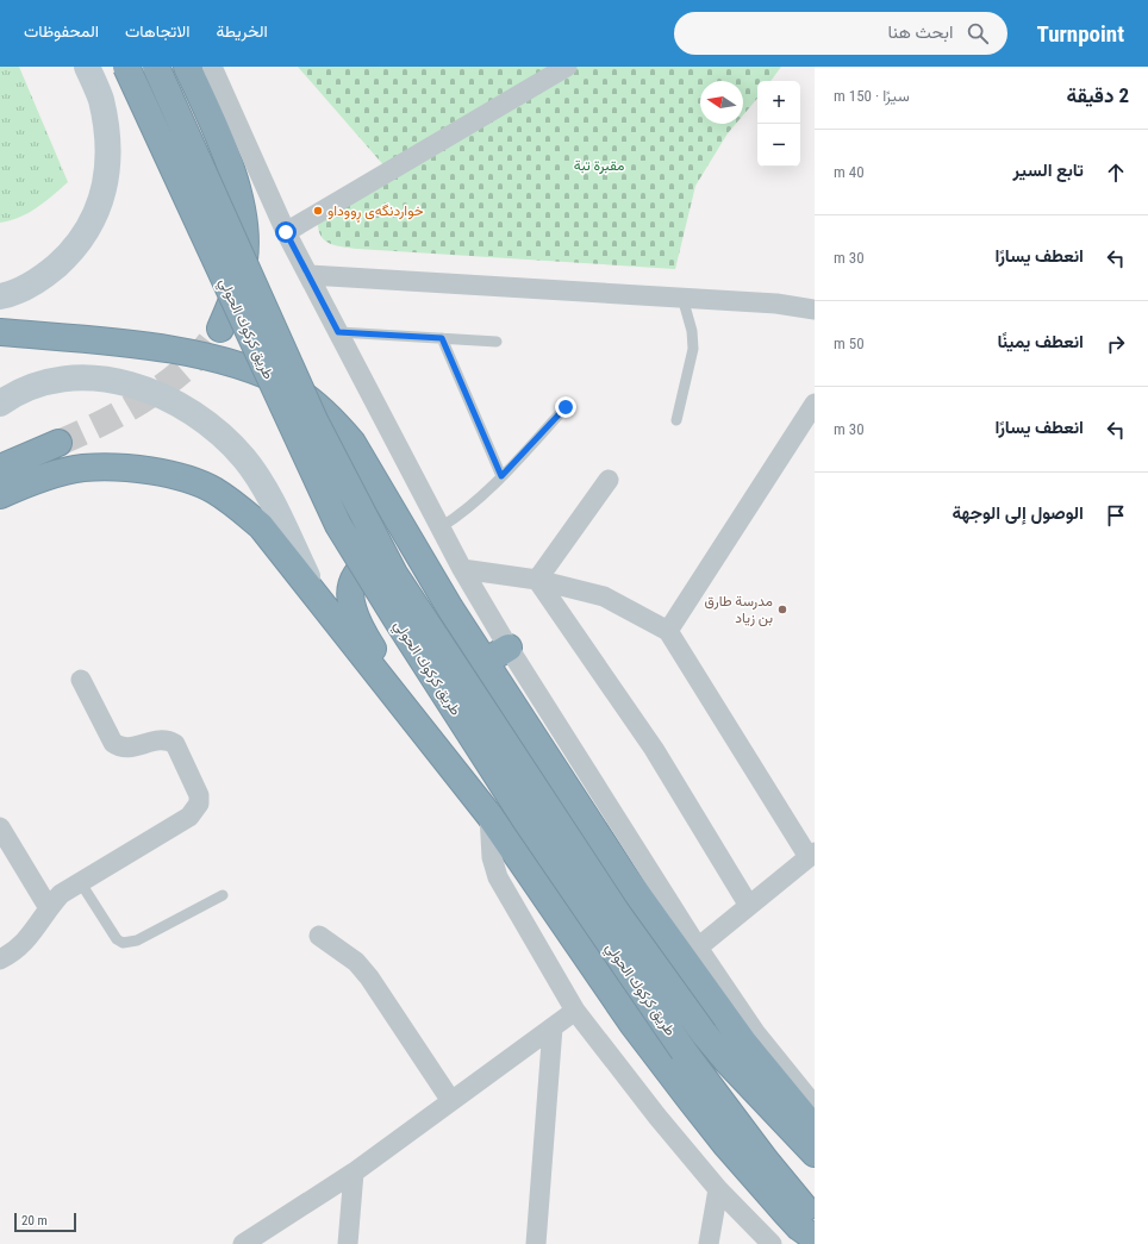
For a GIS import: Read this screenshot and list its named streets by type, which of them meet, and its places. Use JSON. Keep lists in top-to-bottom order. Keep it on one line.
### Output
{"streets":{"highway":["طريق كركوك الحولي"]},"parks":["مقبرة تبة"],"places":["خواردنگەی ڕووداو","مدرسة طارق بن زياد"],"scale_bar":"20 m","north":"left","page":{"header":"Turnpoint","search":"ابحث هنا","nav":["الخريطة","الاتجاهات","المحفوظات"],"heading":["2 دقيقة","سيرًا · 150 m"],"map_buttons":["+","−"],"list":[["تابع السير","40 m"],["انعطف يسارًا","30 m"],["انعطف يمينًا","50 m"],["انعطف يسارًا","30 m"],"الوصول إلى الوجهة"],"scale":"20 m"}}
